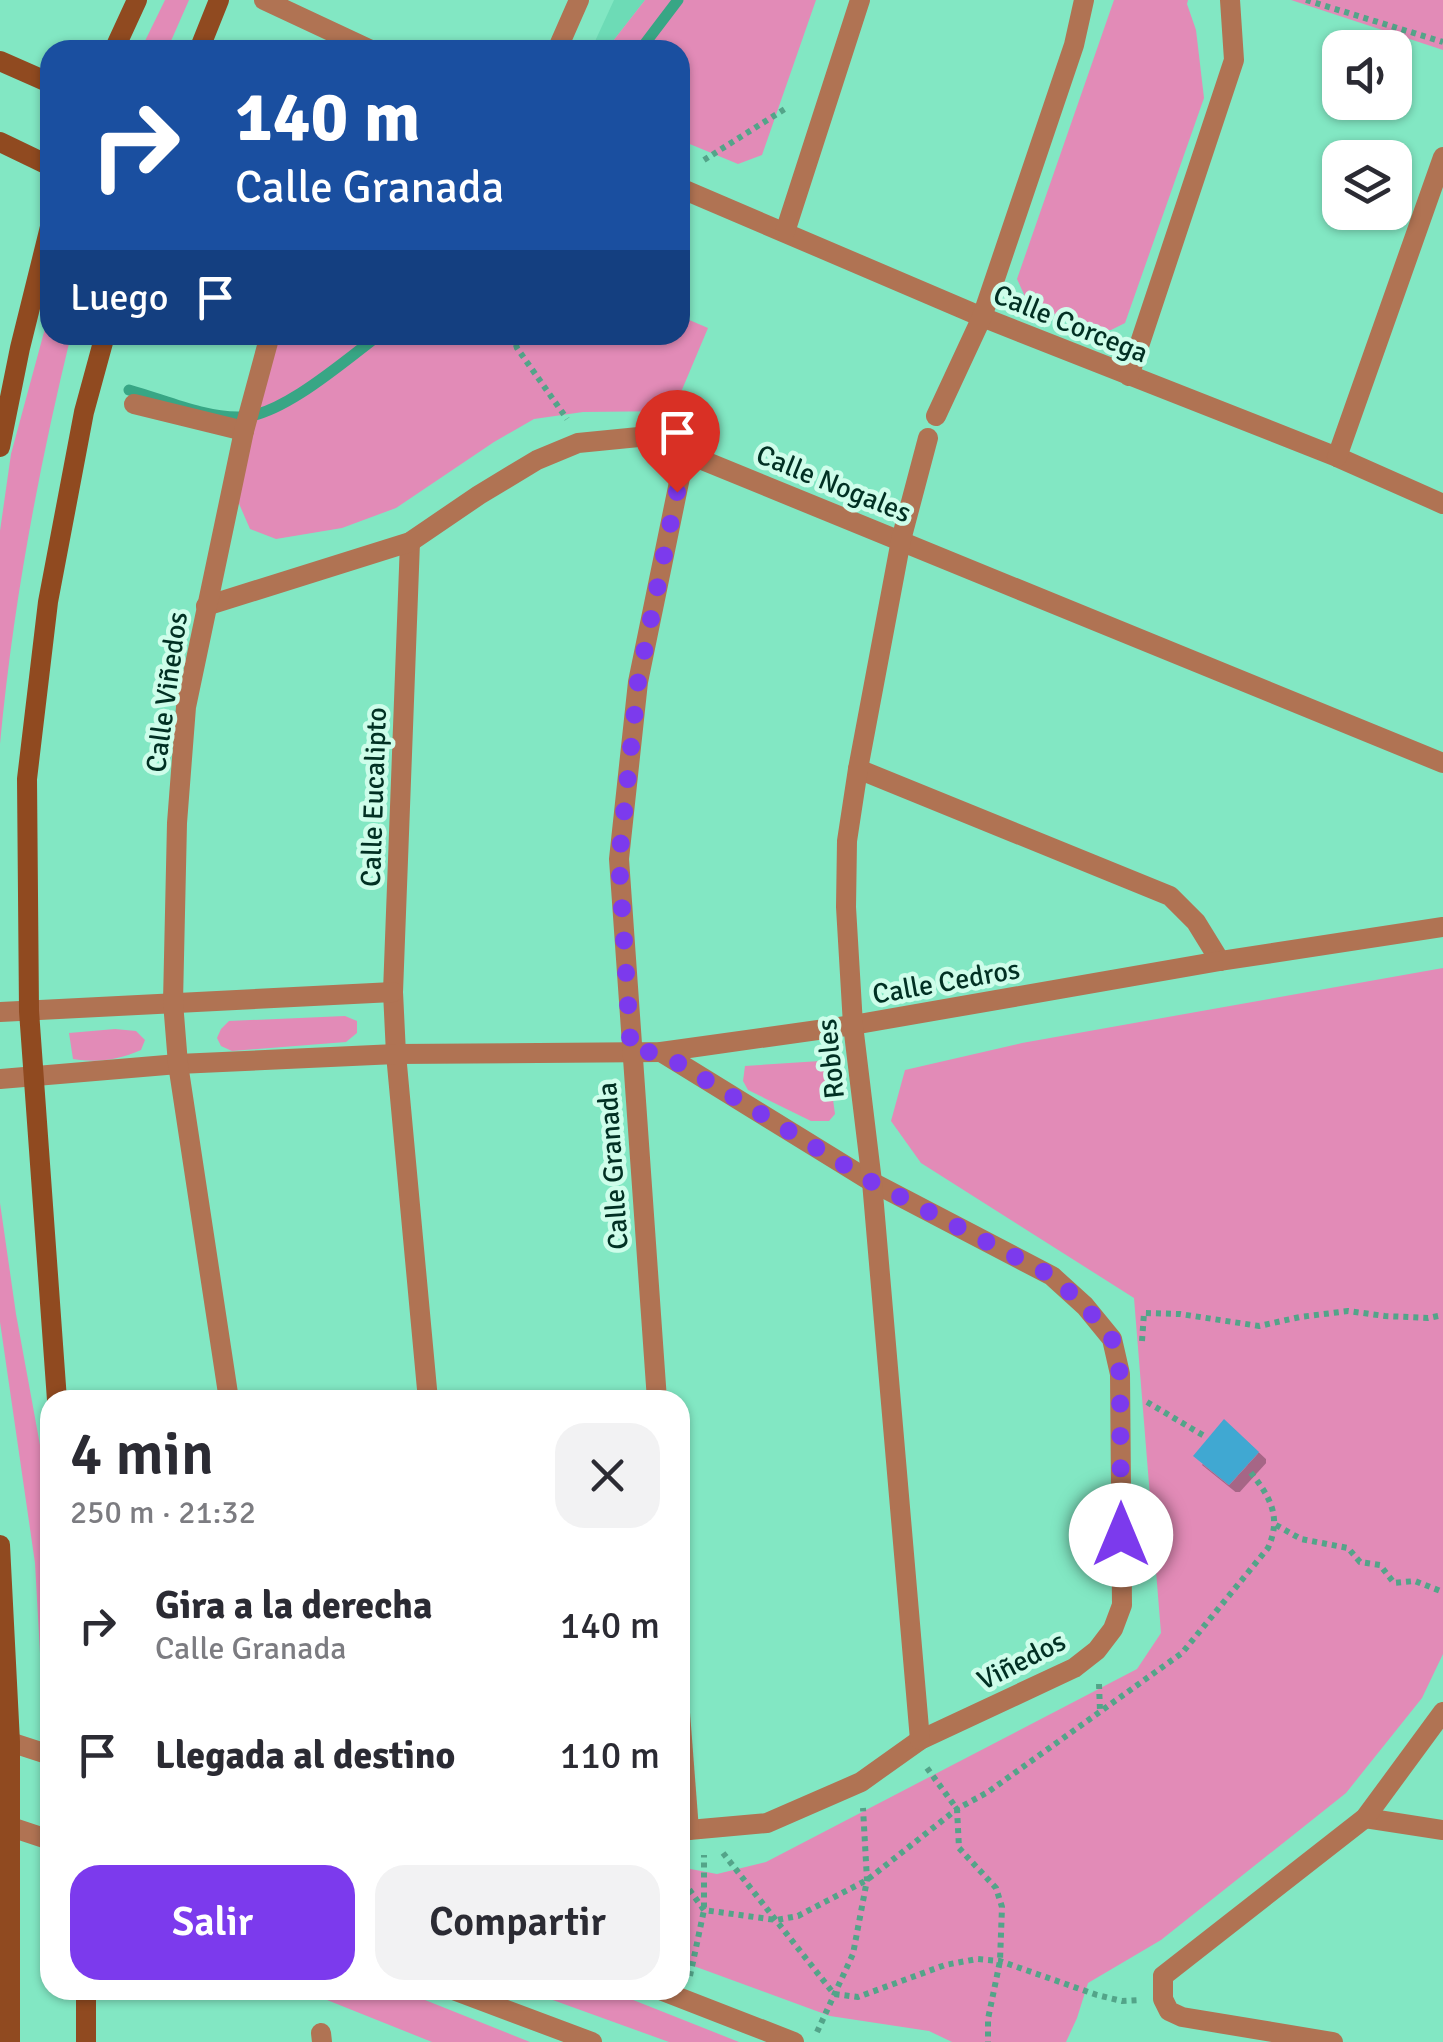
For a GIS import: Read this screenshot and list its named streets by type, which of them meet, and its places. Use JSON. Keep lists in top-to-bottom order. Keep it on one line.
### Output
{"streets":{"street":["Calle Corcega","Calle Nogales","Calle Viñedos","Calle Eucalipto","Calle Cedros","Robles","Calle Granada","Viñedos"]},"crossings":[["Calle Nogales","Calle Viñedos"],["Calle Nogales","Calle Eucalipto"],["Calle Nogales","Robles"],["Calle Nogales","Calle Granada"],["Calle Viñedos","Calle Cedros"],["Calle Eucalipto","Calle Cedros"],["Calle Cedros","Robles"],["Calle Cedros","Calle Granada"],["Calle Cedros","Viñedos"],["Robles","Viñedos"]],"page":{"turn":["140 m","Calle Granada"],"then":"Luego","heading":["4 min","250 m · 21:32"],"list":[{"name":"Gira a la derecha","note":"Calle Granada","value":"140 m"},{"name":"Llegada al destino","value":"110 m"}],"buttons":["Salir","Compartir"]}}
